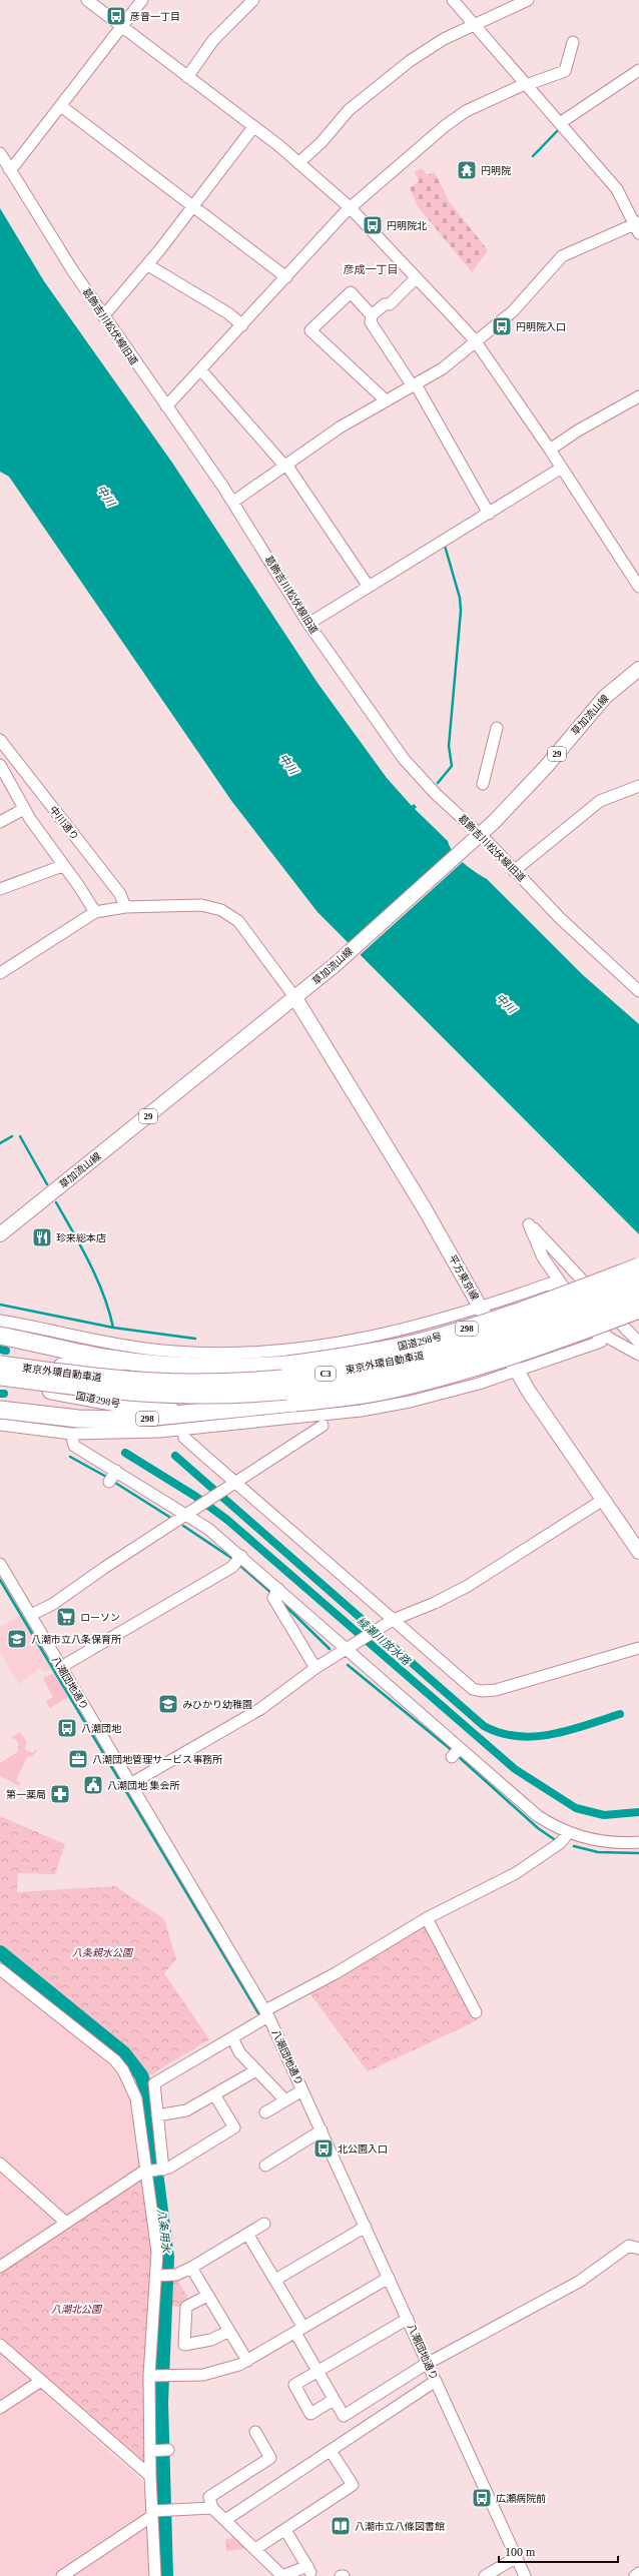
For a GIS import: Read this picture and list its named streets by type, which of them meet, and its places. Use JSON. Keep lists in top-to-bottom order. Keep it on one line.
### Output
{"streets":{"highway":["298","国道298号","東京外環自動車道","C3"],"main road":["草加流山線","29","平方東京線"],"street":["葛飾吉川松伏線旧道","中川通り","八潮団地通り"]},"crossings":[["葛飾吉川松伏線旧道","草加流山線"],["草加流山線","平方東京線"]],"districts":["彦成一丁目"],"water":["中川","綾瀬川放水路","八条用水"],"parks":["八条親水公園","八潮北公園"],"places":{"bus stop":["彦音一丁目","円明院北","円明院入口","八潮団地","北公園入口","広瀬病院前"],"temple":["円明院"],"restaurant":["珍来総本店"],"supermarket":["ローソン"],"school or university":["八潮市立八条保育所","みひかり幼稚園"],"office":["八潮団地管理サービス事務所"],"public building":["八潮団地 集会所"],"pharmacy":["第一薬局"],"library":["八潮市立八條図書館"]},"scale_bar":"100 m"}
